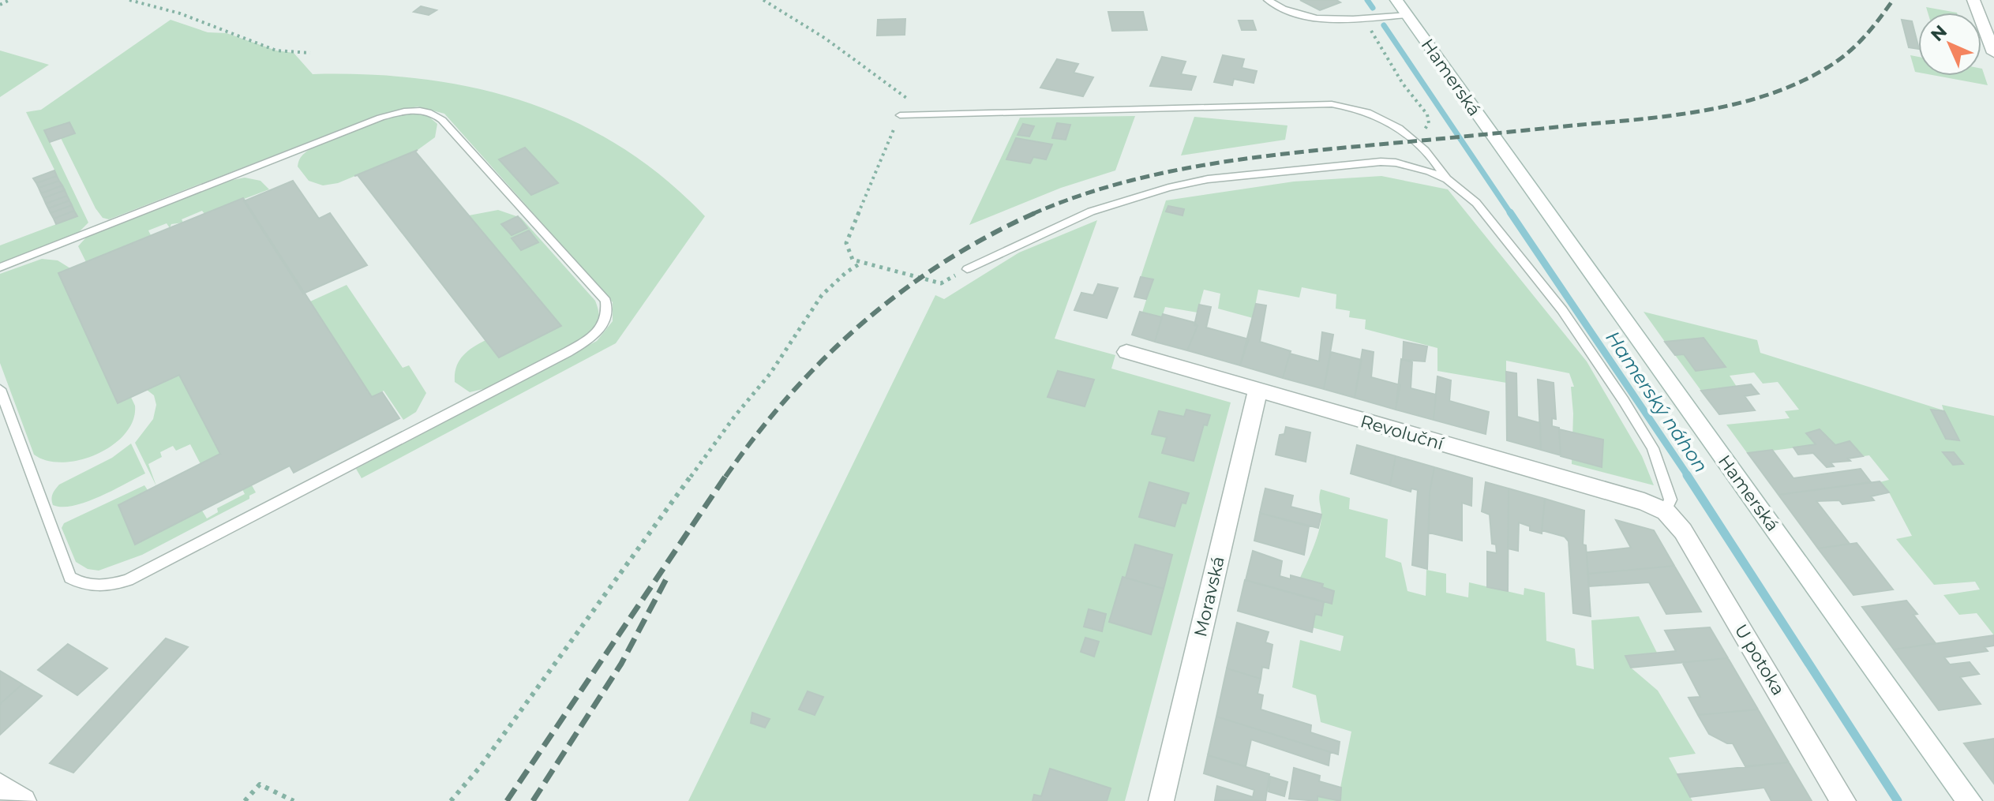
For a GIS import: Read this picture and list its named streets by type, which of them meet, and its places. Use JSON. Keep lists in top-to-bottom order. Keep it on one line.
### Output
{"streets":{"street":["Hamerská","Revoluční","Moravská","U potoka"]},"crossings":[["Revoluční","Moravská"],["Revoluční","U potoka"]],"water":["Hamerský náhon"],"north":"top left"}
